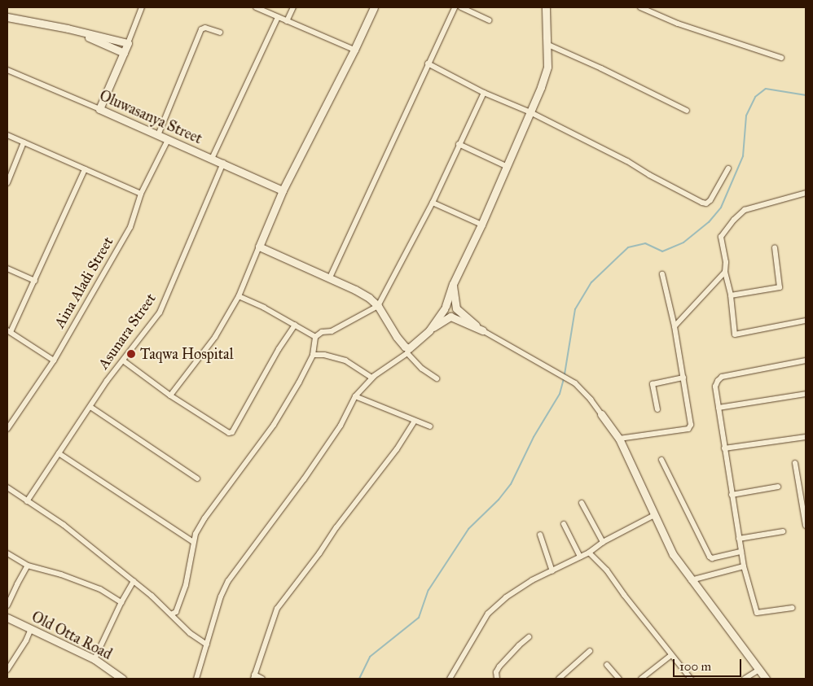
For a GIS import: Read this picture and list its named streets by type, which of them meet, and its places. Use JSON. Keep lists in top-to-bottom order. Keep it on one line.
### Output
{"streets":{"street":["Oluwasanya Street","Aina Aladi Street","Asunara Street","Old Otta Road"]},"crossings":[["Oluwasanya Street","Aina Aladi Street"],["Oluwasanya Street","Asunara Street"]],"places":["Taqwa Hospital"],"scale_bar":"100 m"}
